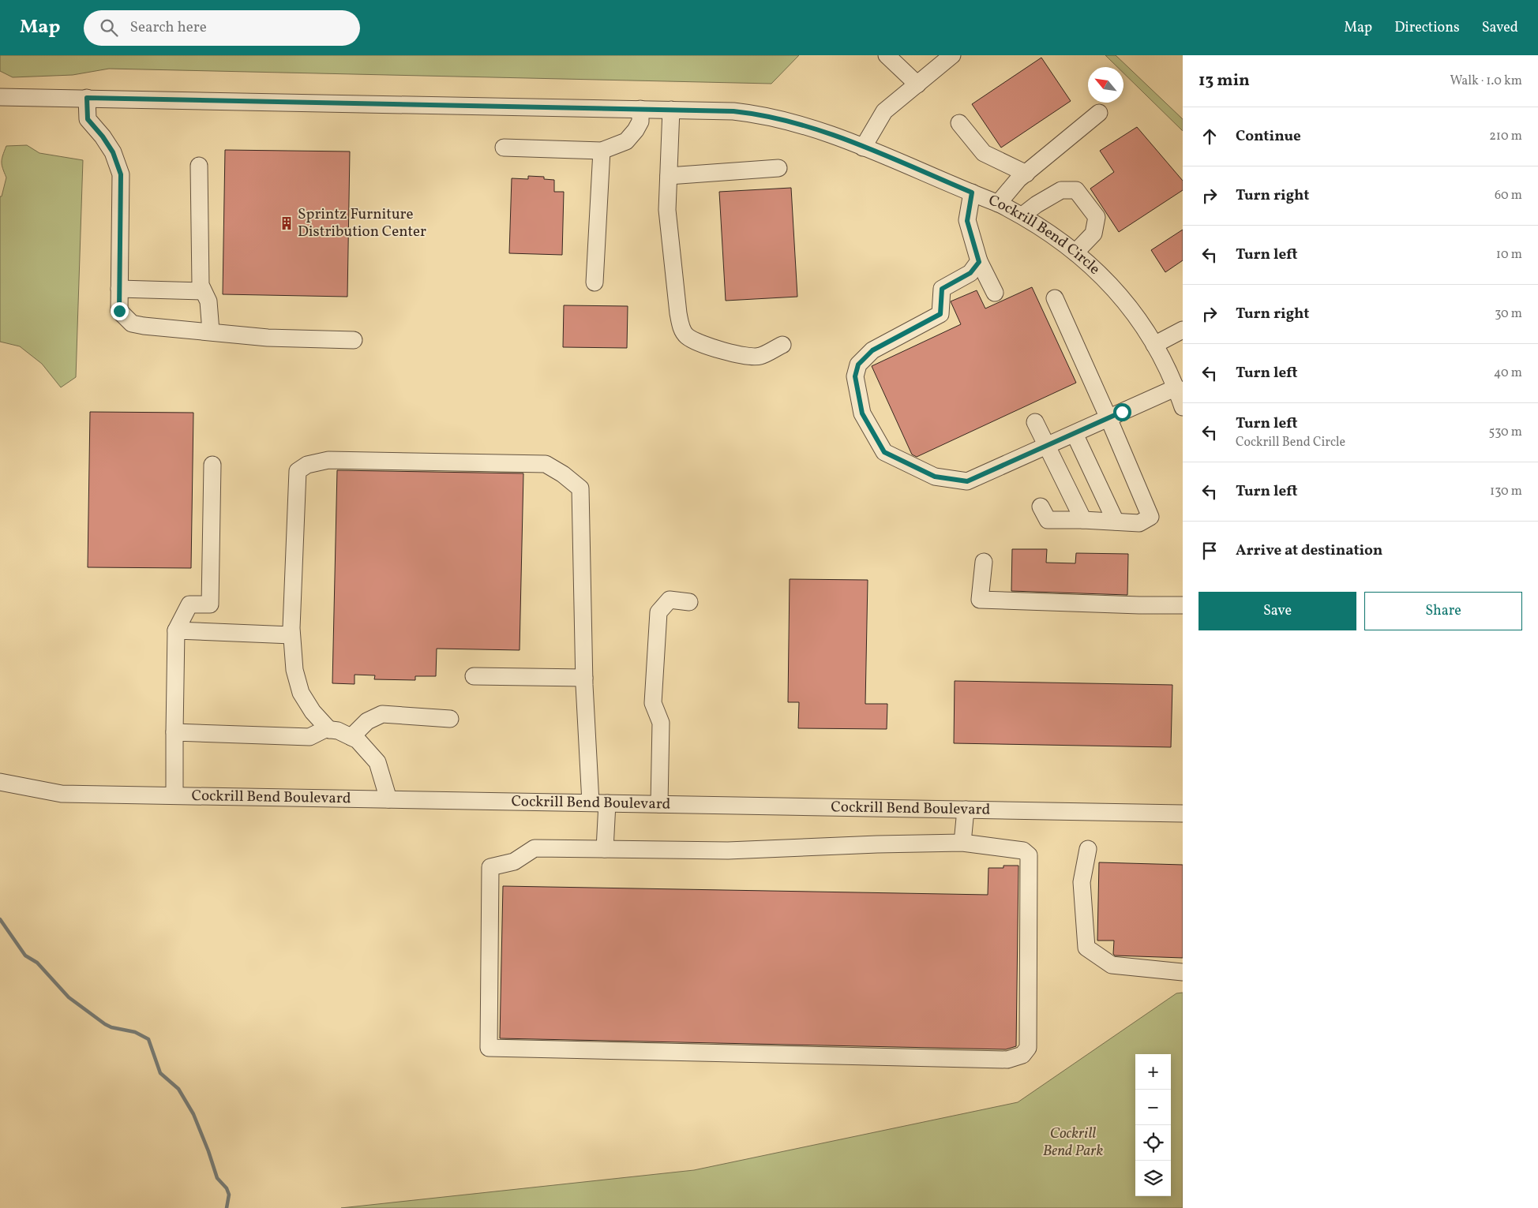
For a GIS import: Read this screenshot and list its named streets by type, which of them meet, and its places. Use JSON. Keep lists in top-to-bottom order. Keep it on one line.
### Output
{"streets":{"street":["Cockrill Bend Circle","Cockrill Bend Boulevard"]},"parks":["Cockrill Bend Park"],"places":{"building":["Sprintz Furniture Distribution Center"]},"north":"top left","page":{"header":"Map","search":"Search here","nav":["Map","Directions","Saved"],"heading":["13 min","Walk · 1.0 km"],"list":[["Continue","210 m"],["Turn right","60 m"],["Turn left","10 m"],["Turn right","30 m"],["Turn left","40 m"],["Turn left","Cockrill Bend Circle","530 m"],["Turn left","130 m"],"Arrive at destination"],"buttons":["Save","Share"],"map_buttons":["+","−"]}}
